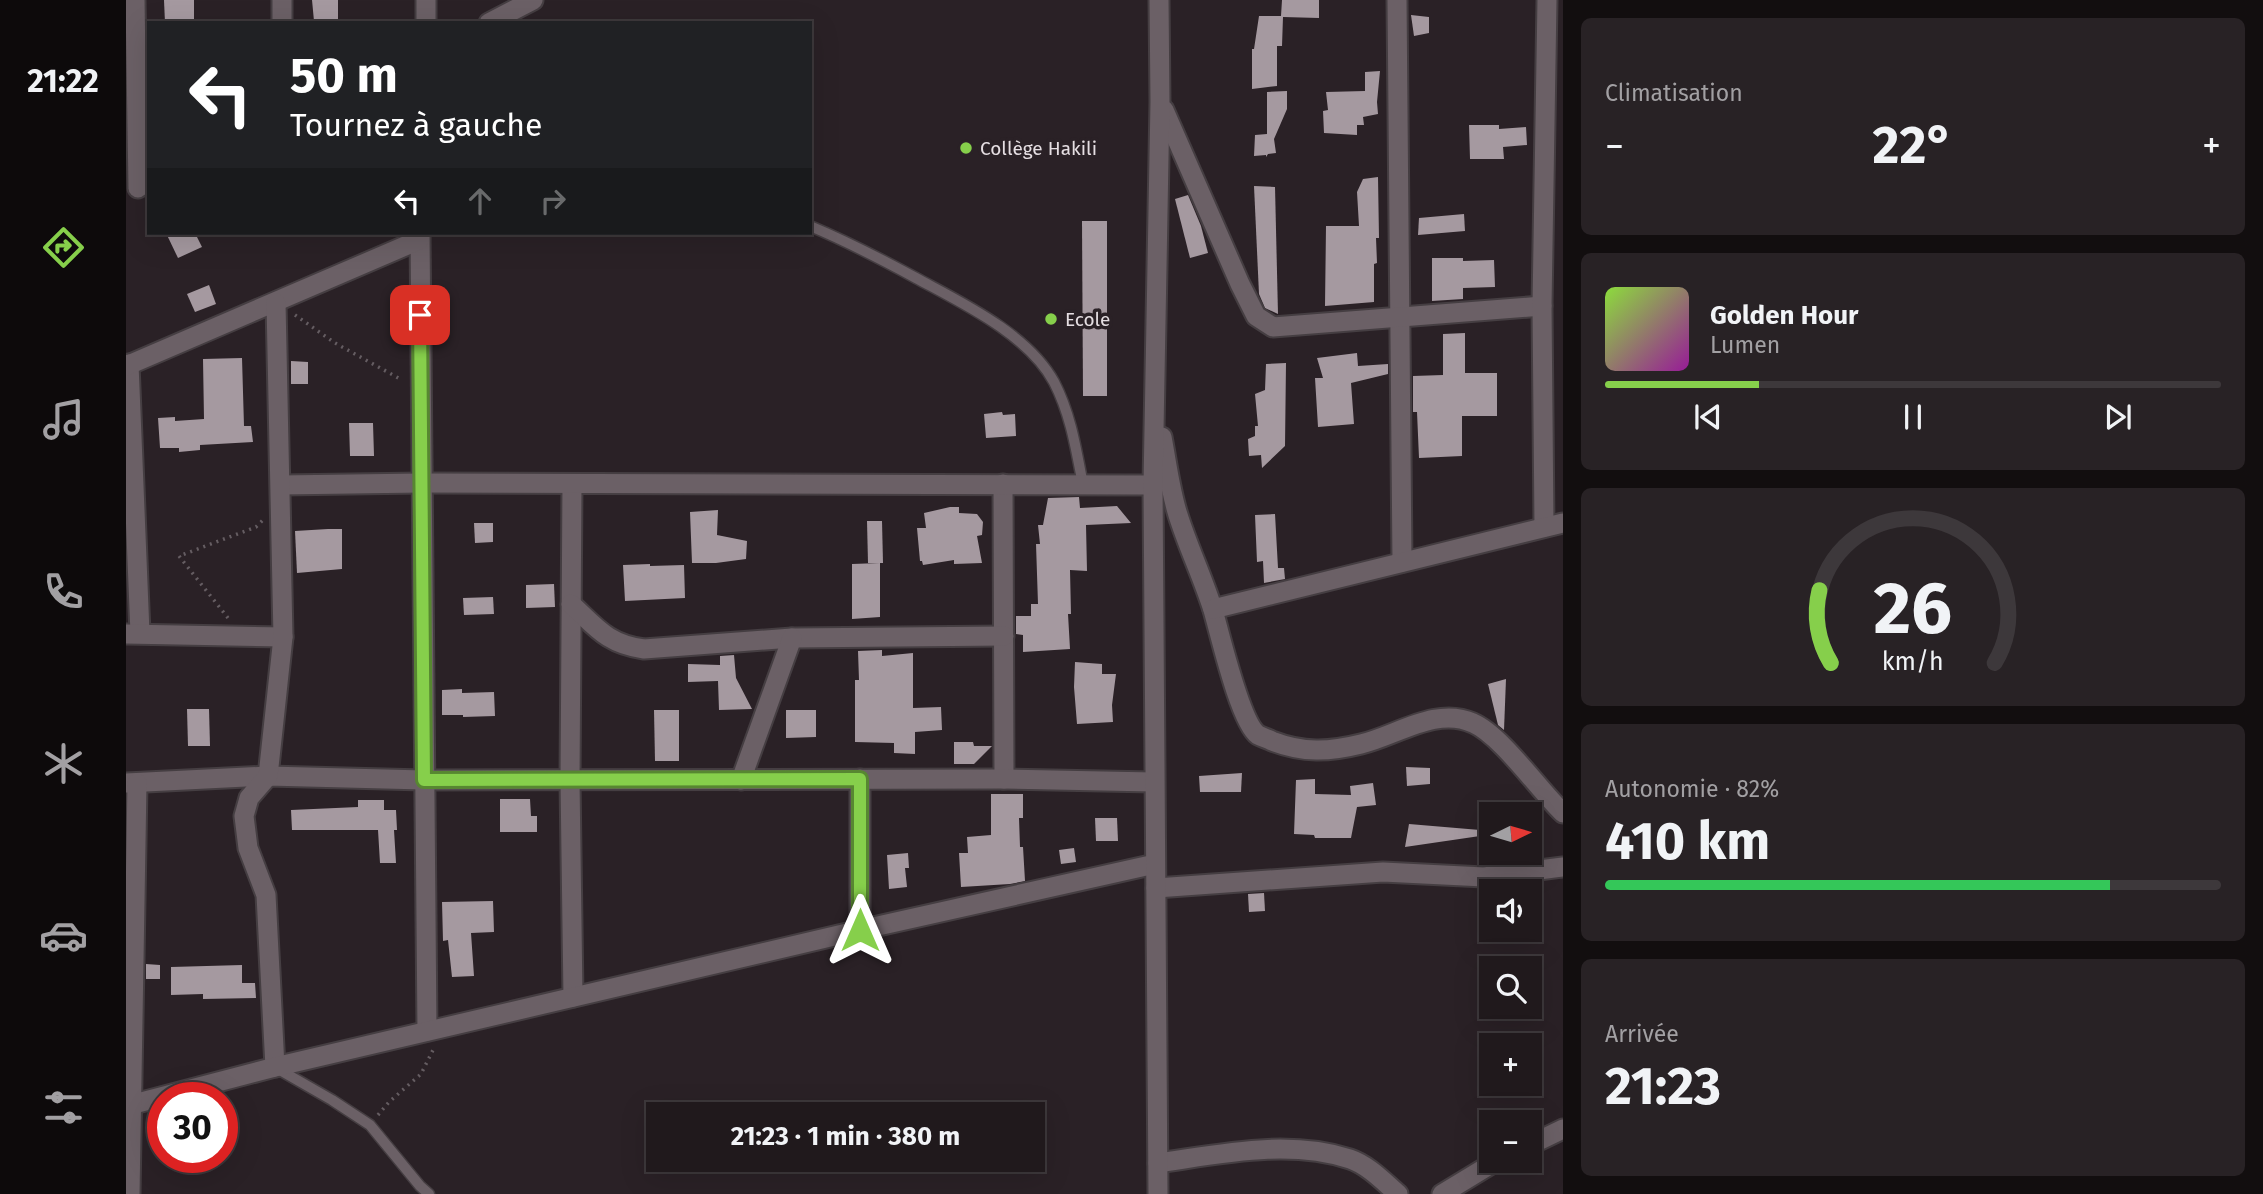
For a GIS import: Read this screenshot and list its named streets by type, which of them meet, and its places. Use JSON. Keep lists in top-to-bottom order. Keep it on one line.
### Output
{"places":["Collège Hakili","Ecole"],"north":"right","page":{"tabs":"21:22","tile":["Climatisation",["Autonomie · 82%","410 km"],["Arrivée","21:23"]],"turn":["50 m","Tournez à gauche"],"heat":["−","22°","+"],"song":["Golden Hour","Lumen"],"map_buttons":["+","−"],"limit":"30","trip":"21:23 · 1 min · 380 m","gauge":["26","km/h"]}}
